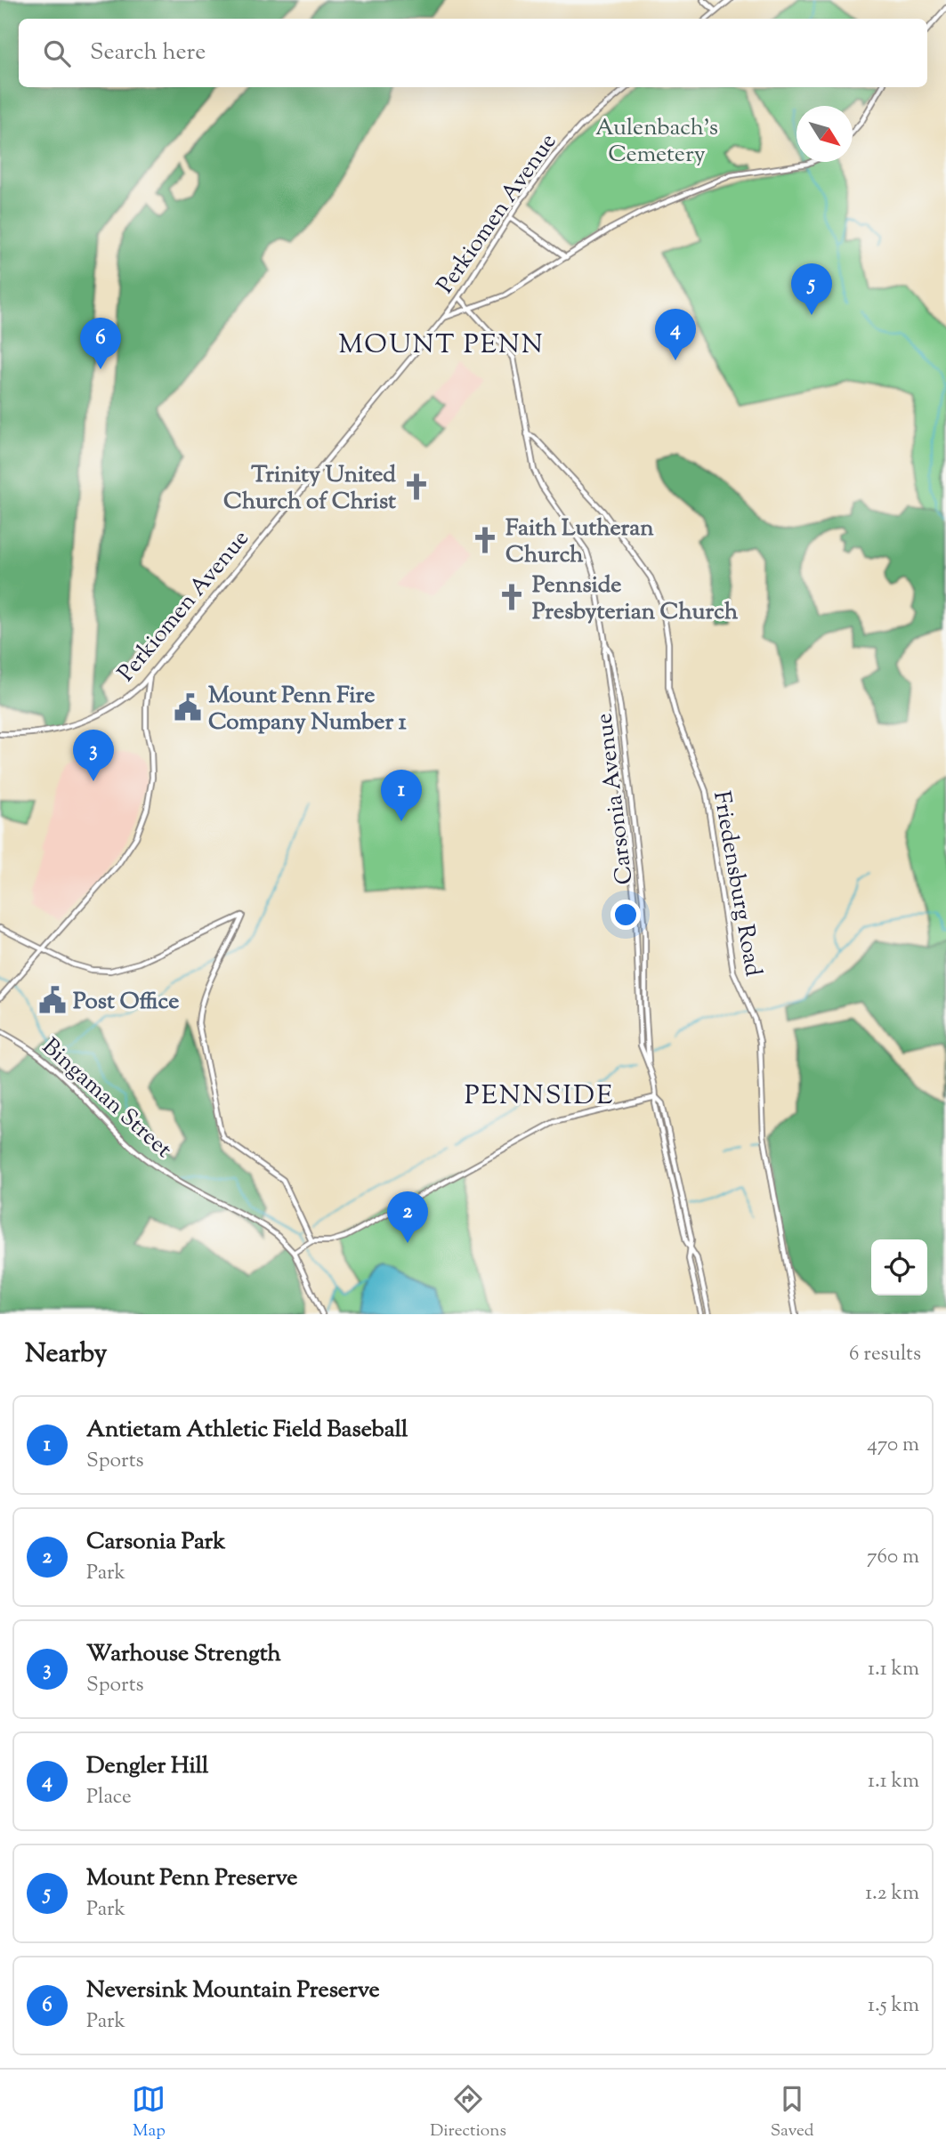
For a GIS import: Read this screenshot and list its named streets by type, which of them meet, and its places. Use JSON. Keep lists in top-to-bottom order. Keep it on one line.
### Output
{"streets":{"main road":["Perkiomen Avenue","Carsonia Avenue","Friedensburg Road","Bingaman Street"]},"crossings":[["Perkiomen Avenue","Carsonia Avenue"],["Carsonia Avenue","Friedensburg Road"]],"districts":["MOUNT PENN","PENNSIDE"],"parks":["Aulenbach's Cemetery"],"places":{"church":["Trinity United Church of Christ","Faith Lutheran Church","Pennside Presbyterian Church"],"public building":["Mount Penn Fire Company Number 1","Post Office"]},"north":"bottom right","page":{"search":"Search here","pins":["5","4","6","3","1","2"],"heading":["Nearby","6 results"],"list":[{"mark":"1","name":"Antietam Athletic Field Baseball","note":"Sports","value":"470 m"},{"mark":"2","name":"Carsonia Park","note":"Park","value":"760 m"},{"mark":"3","name":"Warhouse Strength","note":"Sports","value":"1.1 km"},{"mark":"4","name":"Dengler Hill","note":"Place","value":"1.1 km"},{"mark":"5","name":"Mount Penn Preserve","note":"Park","value":"1.2 km"},{"mark":"6","name":"Neversink Mountain Preserve","note":"Park","value":"1.5 km"}],"nav":["Map","Directions","Saved"]}}
